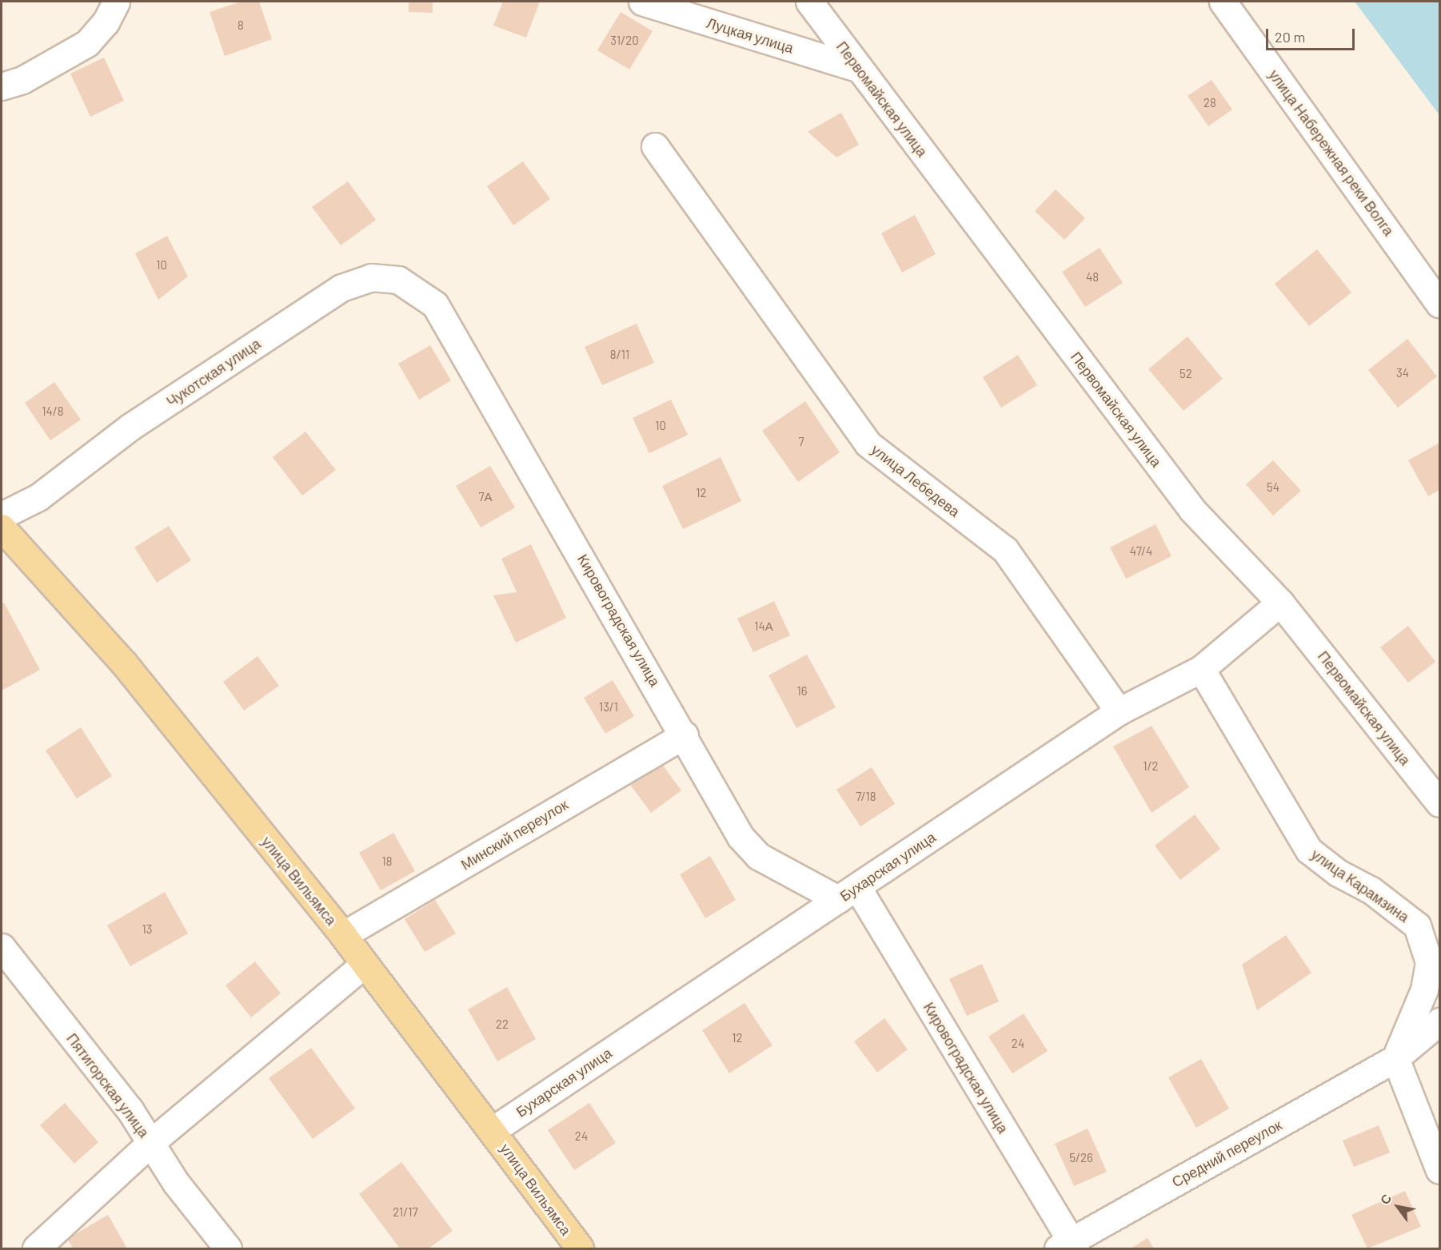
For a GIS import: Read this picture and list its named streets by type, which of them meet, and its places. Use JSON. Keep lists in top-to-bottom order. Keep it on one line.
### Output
{"streets":{"main road":["улица Вильямса"],"street":["Луцкая улица","Первомайская улица","улица Набережная реки Волга","Чукотская улица","улица Лебедева","Кировоградская улица","Минский переулок","Бухарская улица","улица Карамзина","Пятигорская улица","Средний переулок"]},"crossings":[["Луцкая улица","Первомайская улица"],["Первомайская улица","Бухарская улица"],["Чукотская улица","Кировоградская улица"],["улица Лебедева","Бухарская улица"],["Кировоградская улица","Минский переулок"],["Кировоградская улица","Бухарская улица"],["Кировоградская улица","Средний переулок"],["Минский переулок","улица Вильямса"],["Бухарская улица","улица Вильямса"],["Бухарская улица","улица Карамзина"],["улица Карамзина","Средний переулок"]],"house_numbers":["8","31/20","28","10","48","8/11","34","52","14/8","10","7","54","12","7А","47/4","14А","16","13/1","1/2","7/18","18","13","22","12","24","24","5/26","21/17"],"scale_bar":"20 m","north":"top left"}
